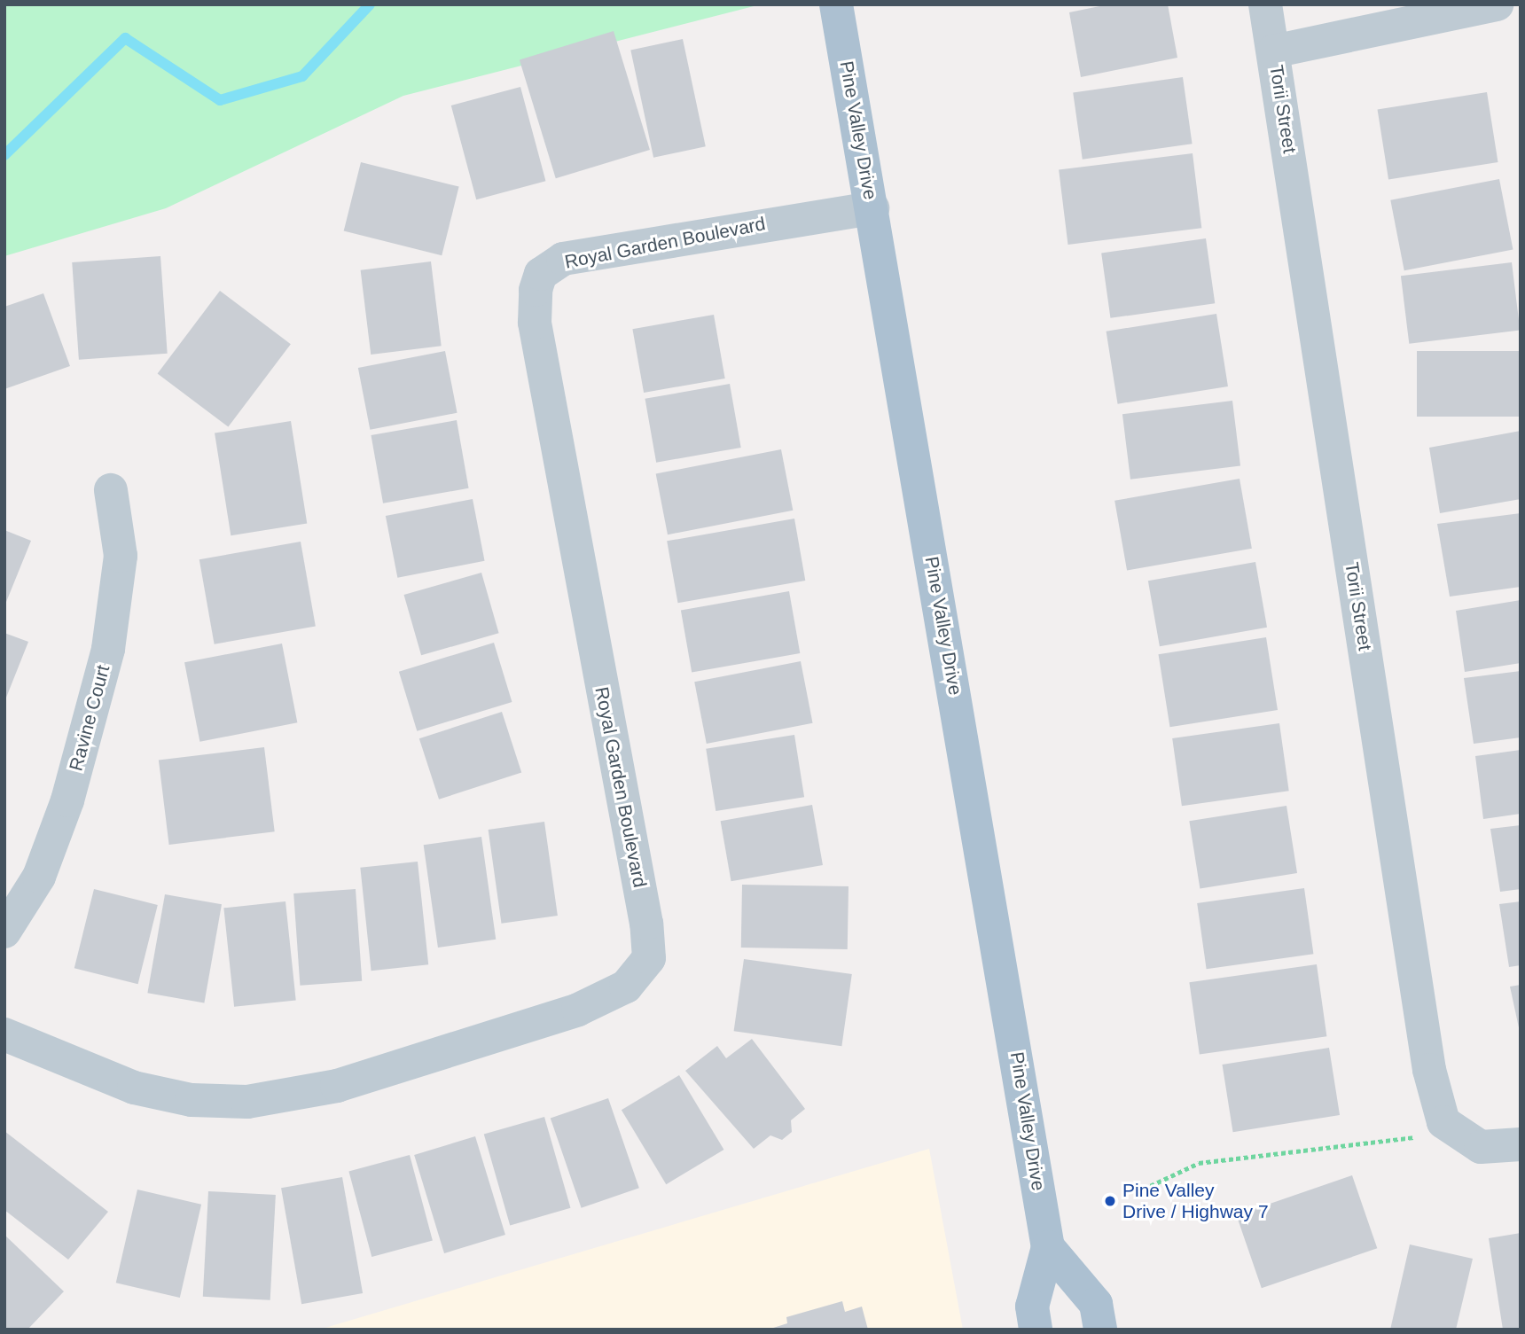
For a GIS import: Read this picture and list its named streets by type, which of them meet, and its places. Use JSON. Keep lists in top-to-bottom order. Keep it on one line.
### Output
{"streets":{"main road":["Pine Valley Drive"],"street":["Torii Street","Royal Garden Boulevard","Ravine Court"]},"crossings":[["Pine Valley Drive","Royal Garden Boulevard"]],"places":["Pine Valley Drive / Highway 7"]}
